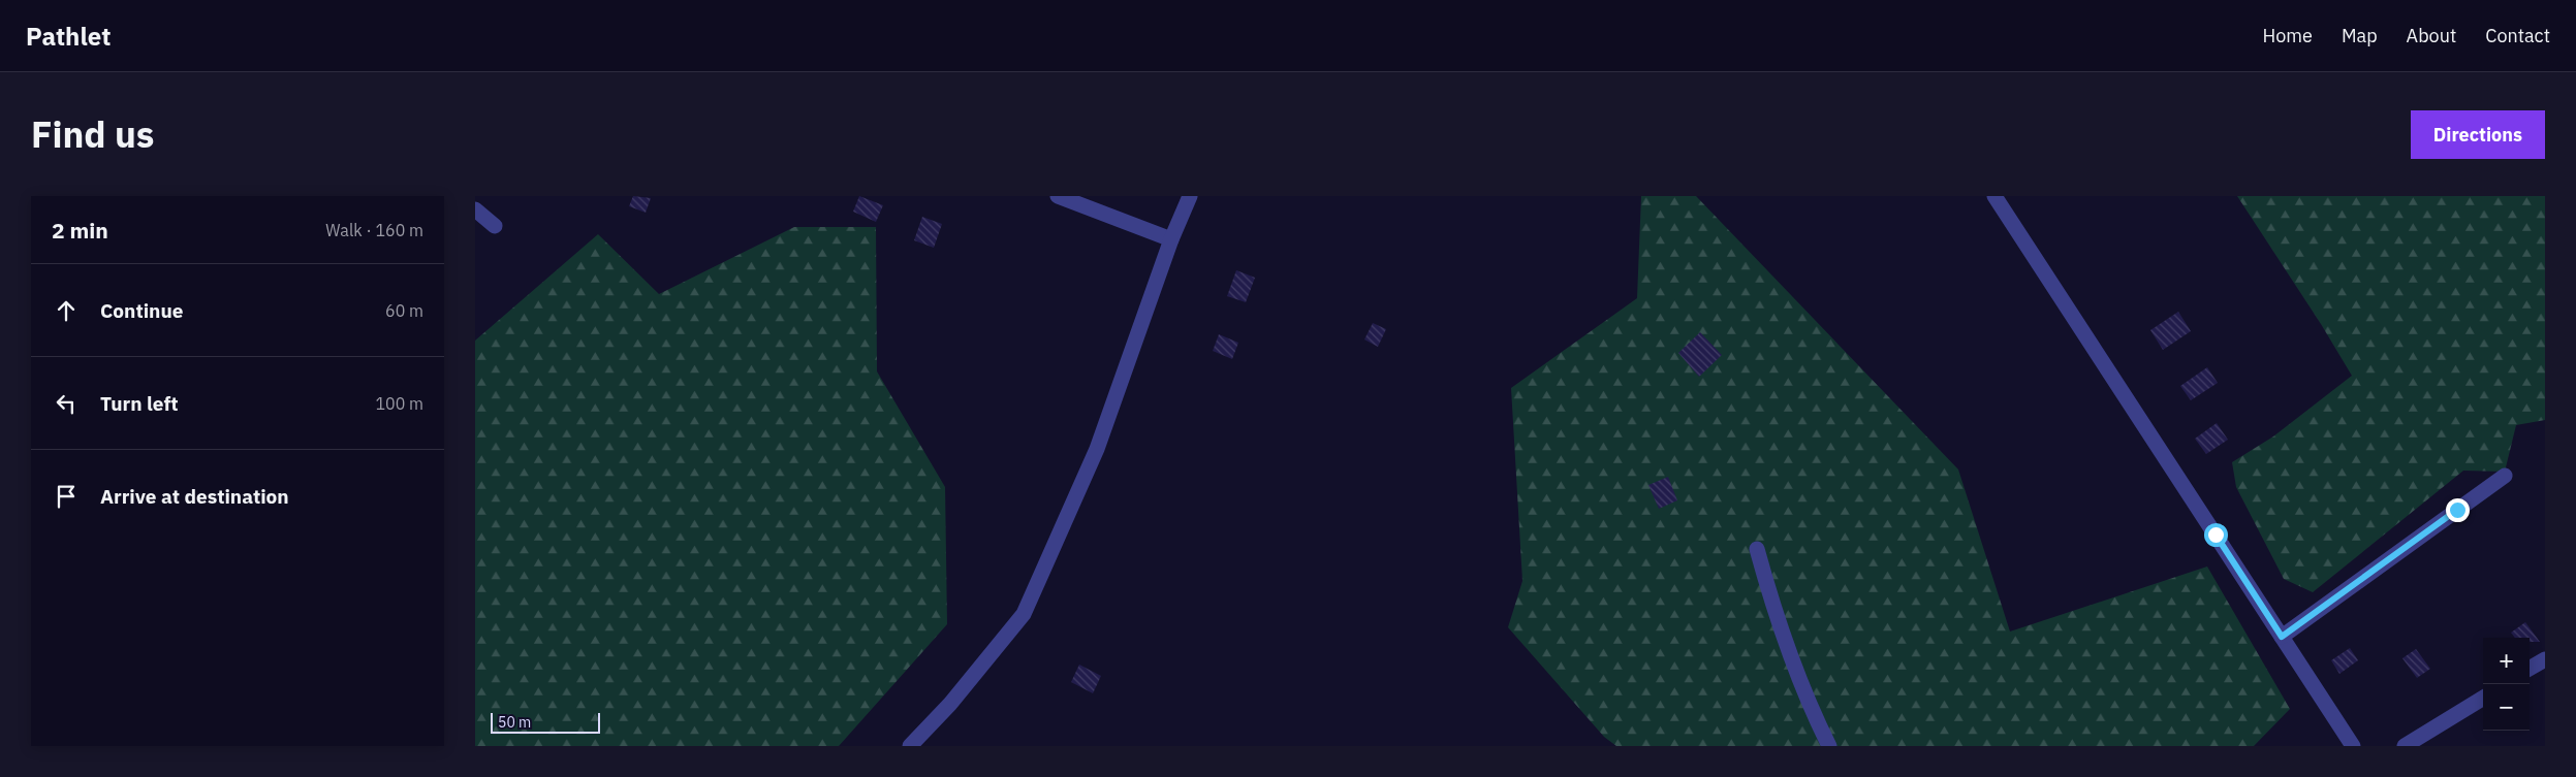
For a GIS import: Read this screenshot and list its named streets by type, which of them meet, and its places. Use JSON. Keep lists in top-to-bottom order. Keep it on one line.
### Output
{"scale_bar":"50 m","page":{"header":"Pathlet","nav":["Home","Map","About","Contact"],"title":"Find us","buttons":"Directions","heading":["2 min","Walk · 160 m"],"list":[["Continue","60 m"],["Turn left","100 m"],"Arrive at destination"],"map_buttons":["+","−"],"scale":"50 m"}}
